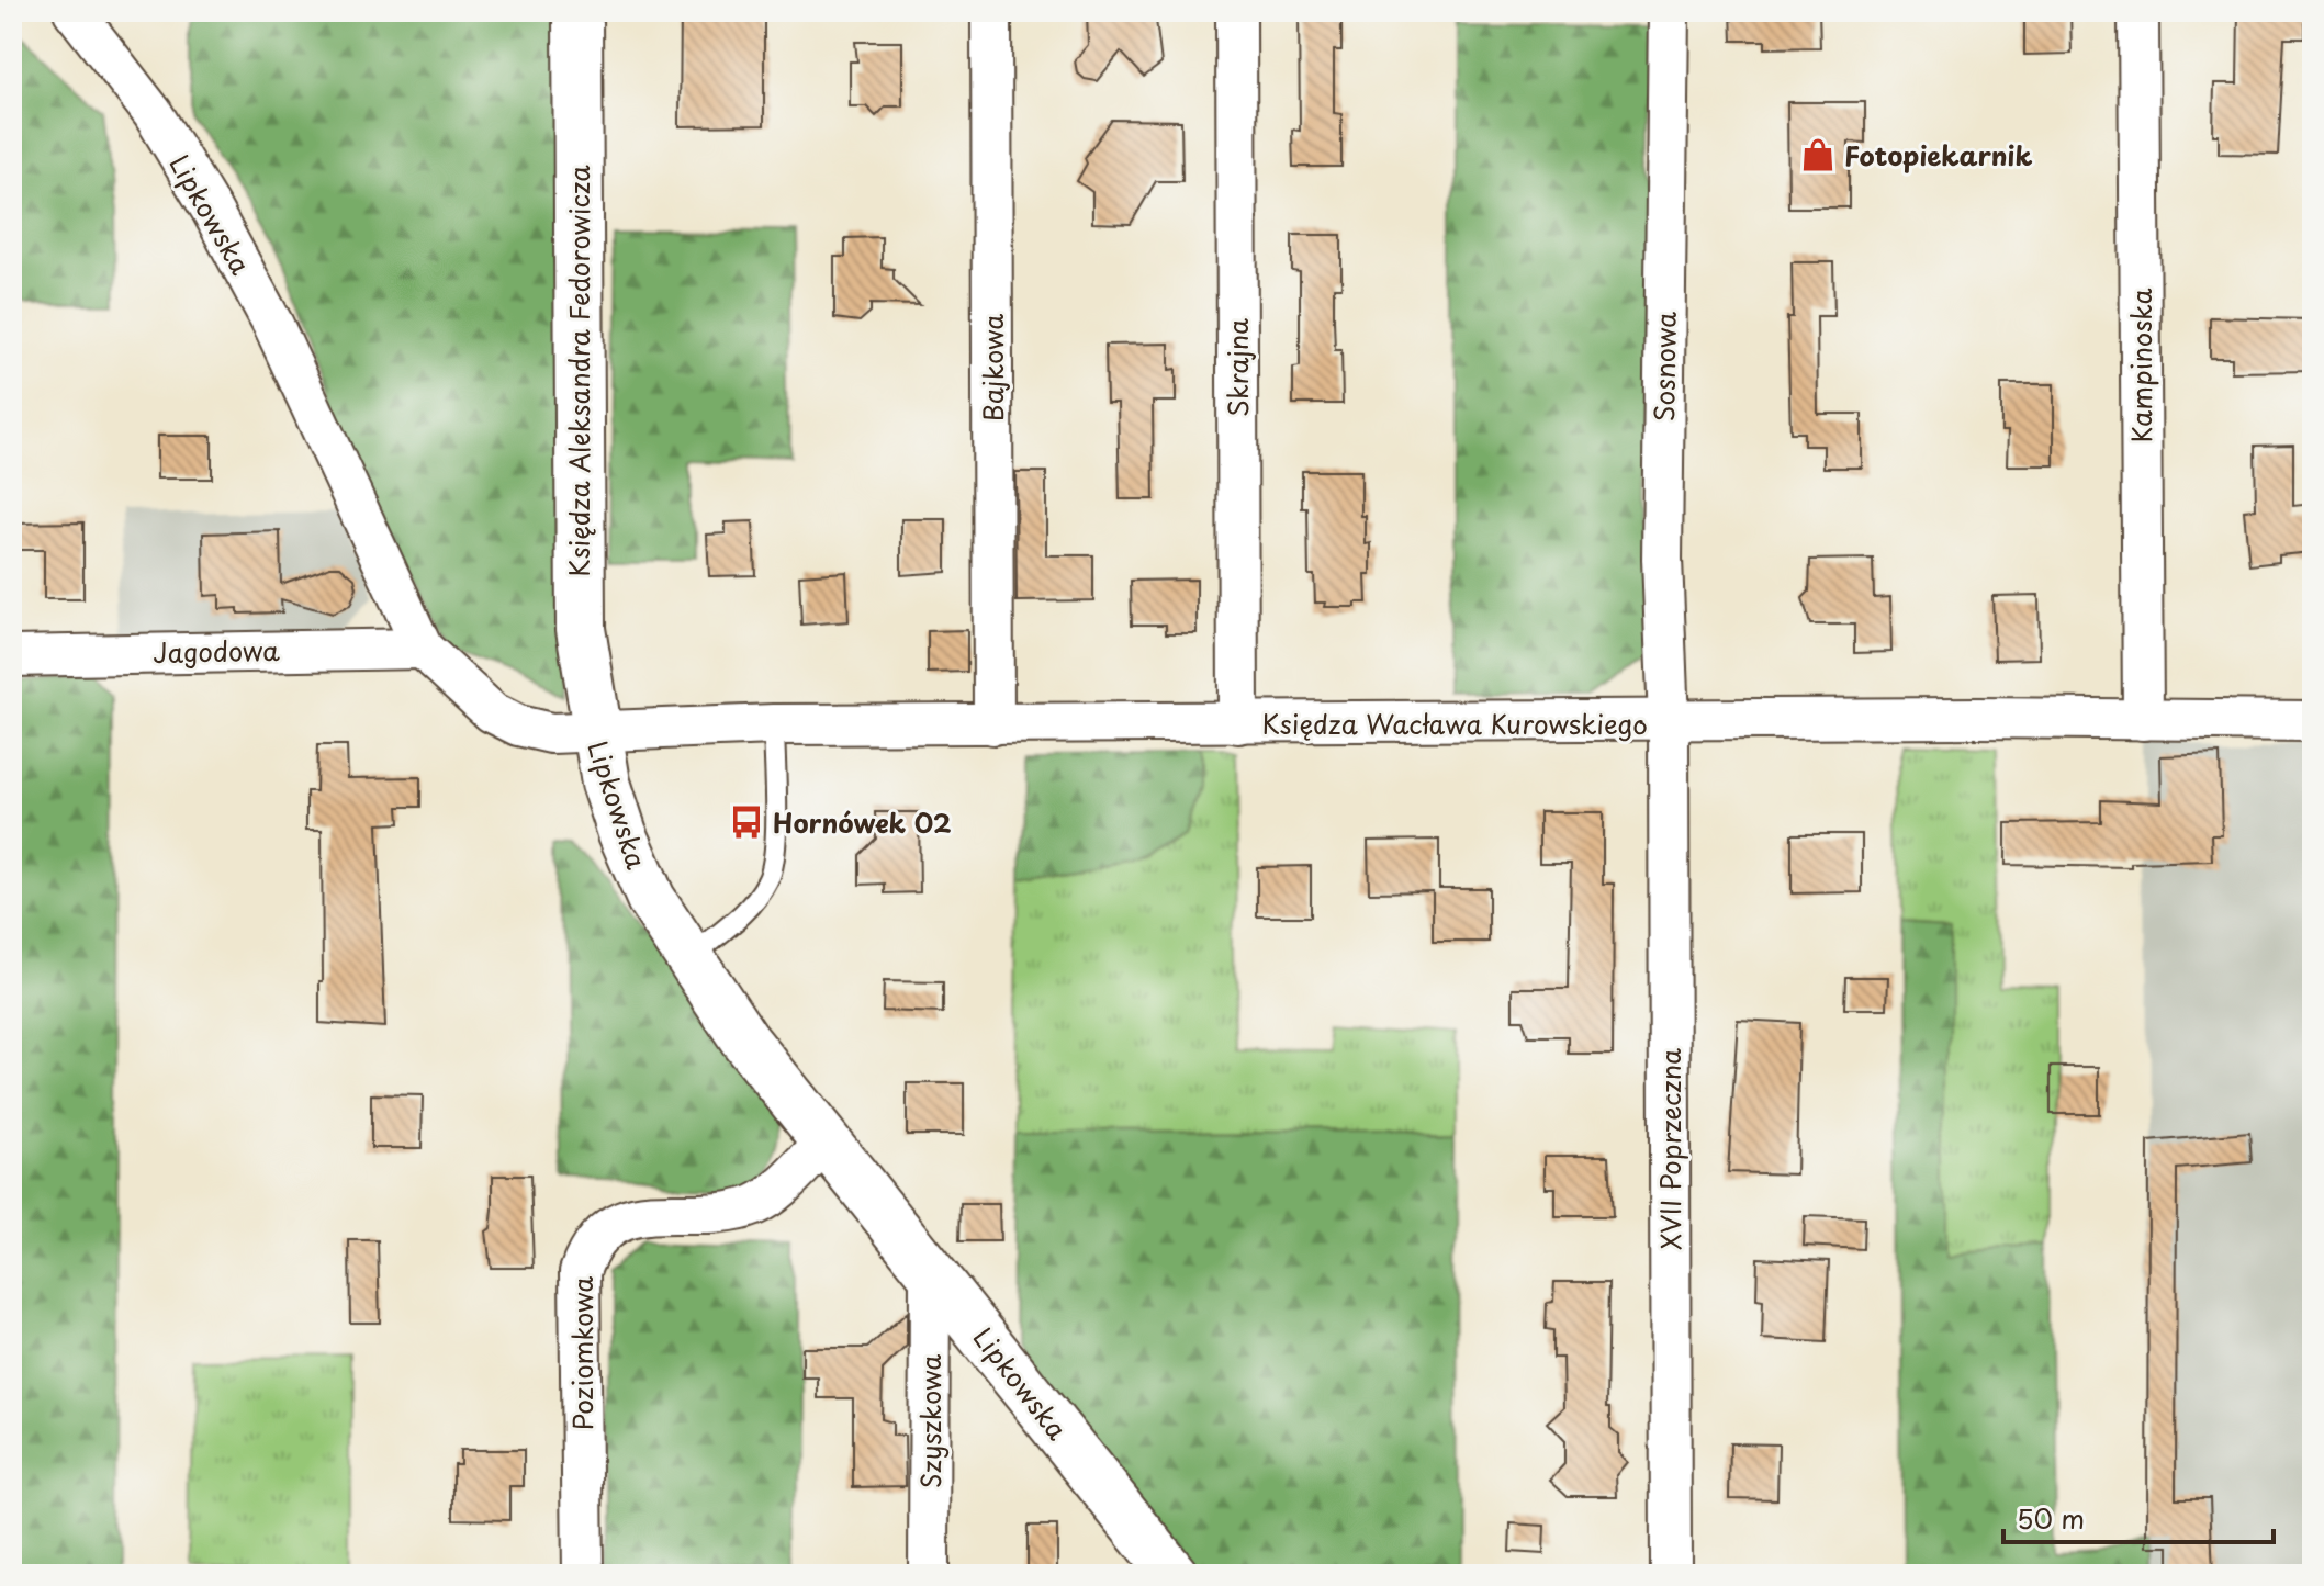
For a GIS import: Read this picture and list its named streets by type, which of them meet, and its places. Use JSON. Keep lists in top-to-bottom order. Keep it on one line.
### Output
{"streets":{"street":["Lipkowska","Kampinoska","Sosnowa","Bajkowa","Skrajna","Księdza Aleksandra Fedorowicza","Jagodowa","Księdza Wacława Kurowskiego","XVII Poprzeczna","Poziomkowa","Szyszkowa"]},"crossings":[["Lipkowska","Księdza Aleksandra Fedorowicza"],["Lipkowska","Jagodowa"],["Lipkowska","Księdza Wacława Kurowskiego"],["Lipkowska","Poziomkowa"],["Lipkowska","Szyszkowa"],["Kampinoska","Księdza Wacława Kurowskiego"],["Sosnowa","Księdza Wacława Kurowskiego"],["Sosnowa","XVII Poprzeczna"],["Bajkowa","Księdza Wacława Kurowskiego"],["Skrajna","Księdza Wacława Kurowskiego"],["Księdza Aleksandra Fedorowicza","Księdza Wacława Kurowskiego"],["Księdza Wacława Kurowskiego","XVII Poprzeczna"]],"places":{"shop":["Fotopiekarnik"],"bus stop":["Hornówek 02"]},"scale_bar":"50 m"}
